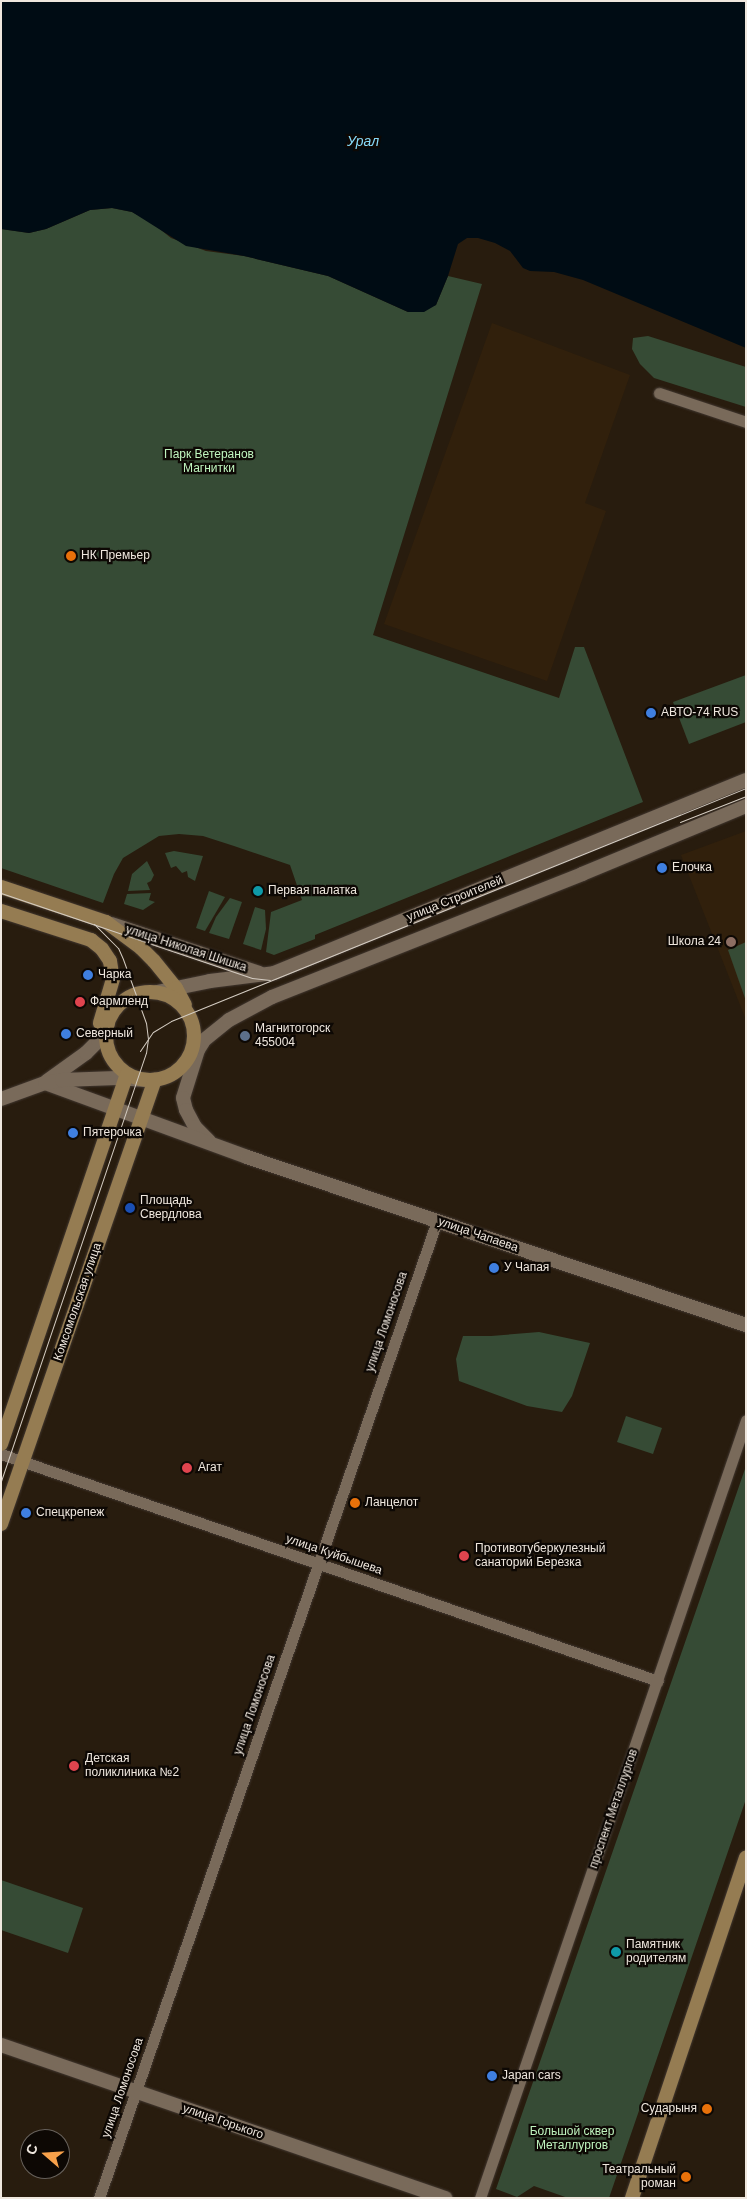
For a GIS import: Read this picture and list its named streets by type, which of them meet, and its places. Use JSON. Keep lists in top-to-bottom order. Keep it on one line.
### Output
{"streets":{"main road":["улица Николая Шишка","Комсомольская улица"],"street":["улица Строителей","улица Чапаева","улица Ломоносова","улица Куйбышева","проспект Металлургов","улица Горького"]},"crossings":[["улица Строителей","улица Николая Шишка"],["улица Строителей","улица Чапаева"],["улица Строителей","Комсомольская улица"],["улица Николая Шишка","улица Чапаева"],["улица Николая Шишка","Комсомольская улица"],["улица Чапаева","Комсомольская улица"],["улица Чапаева","улица Ломоносова"],["Комсомольская улица","улица Куйбышева"],["улица Ломоносова","улица Куйбышева"],["улица Ломоносова","улица Горького"],["улица Куйбышева","проспект Металлургов"]],"water":["Урал"],"parks":["Парк Ветеранов Магнитки","Большой сквер Металлургов"],"places":["НК Премьер","АВТО-74 RUS","Елочка","Первая палатка","Школа 24","Чарка","Фармленд","Северный","Магнитогорск 455004","Пятерочка","Площадь Свердлова","У Чапая","Агат","Ланцелот","Спецкрепеж","Противотуберкулезный санаторий Березка","Детская поликлиника №2","Памятник родителям","Japan cars","Сударыня","Театральный роман"],"north":"left"}
